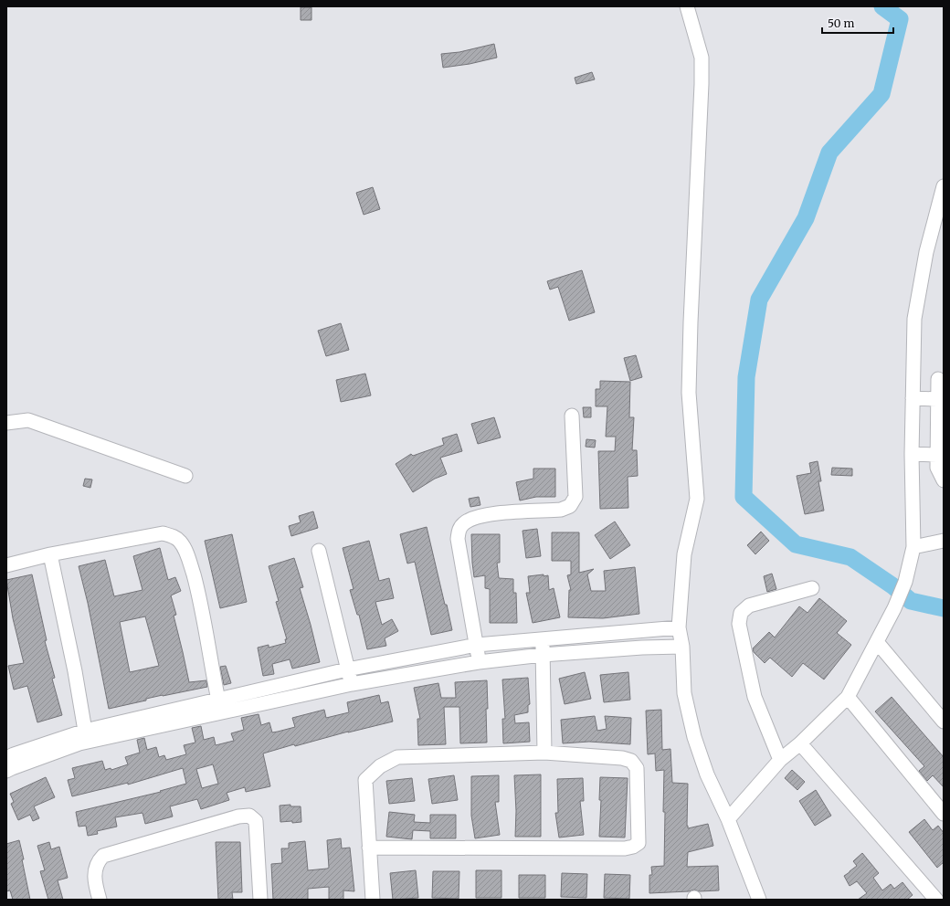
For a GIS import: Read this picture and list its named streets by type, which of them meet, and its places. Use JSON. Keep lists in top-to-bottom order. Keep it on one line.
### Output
{"scale_bar":"50 m"}
